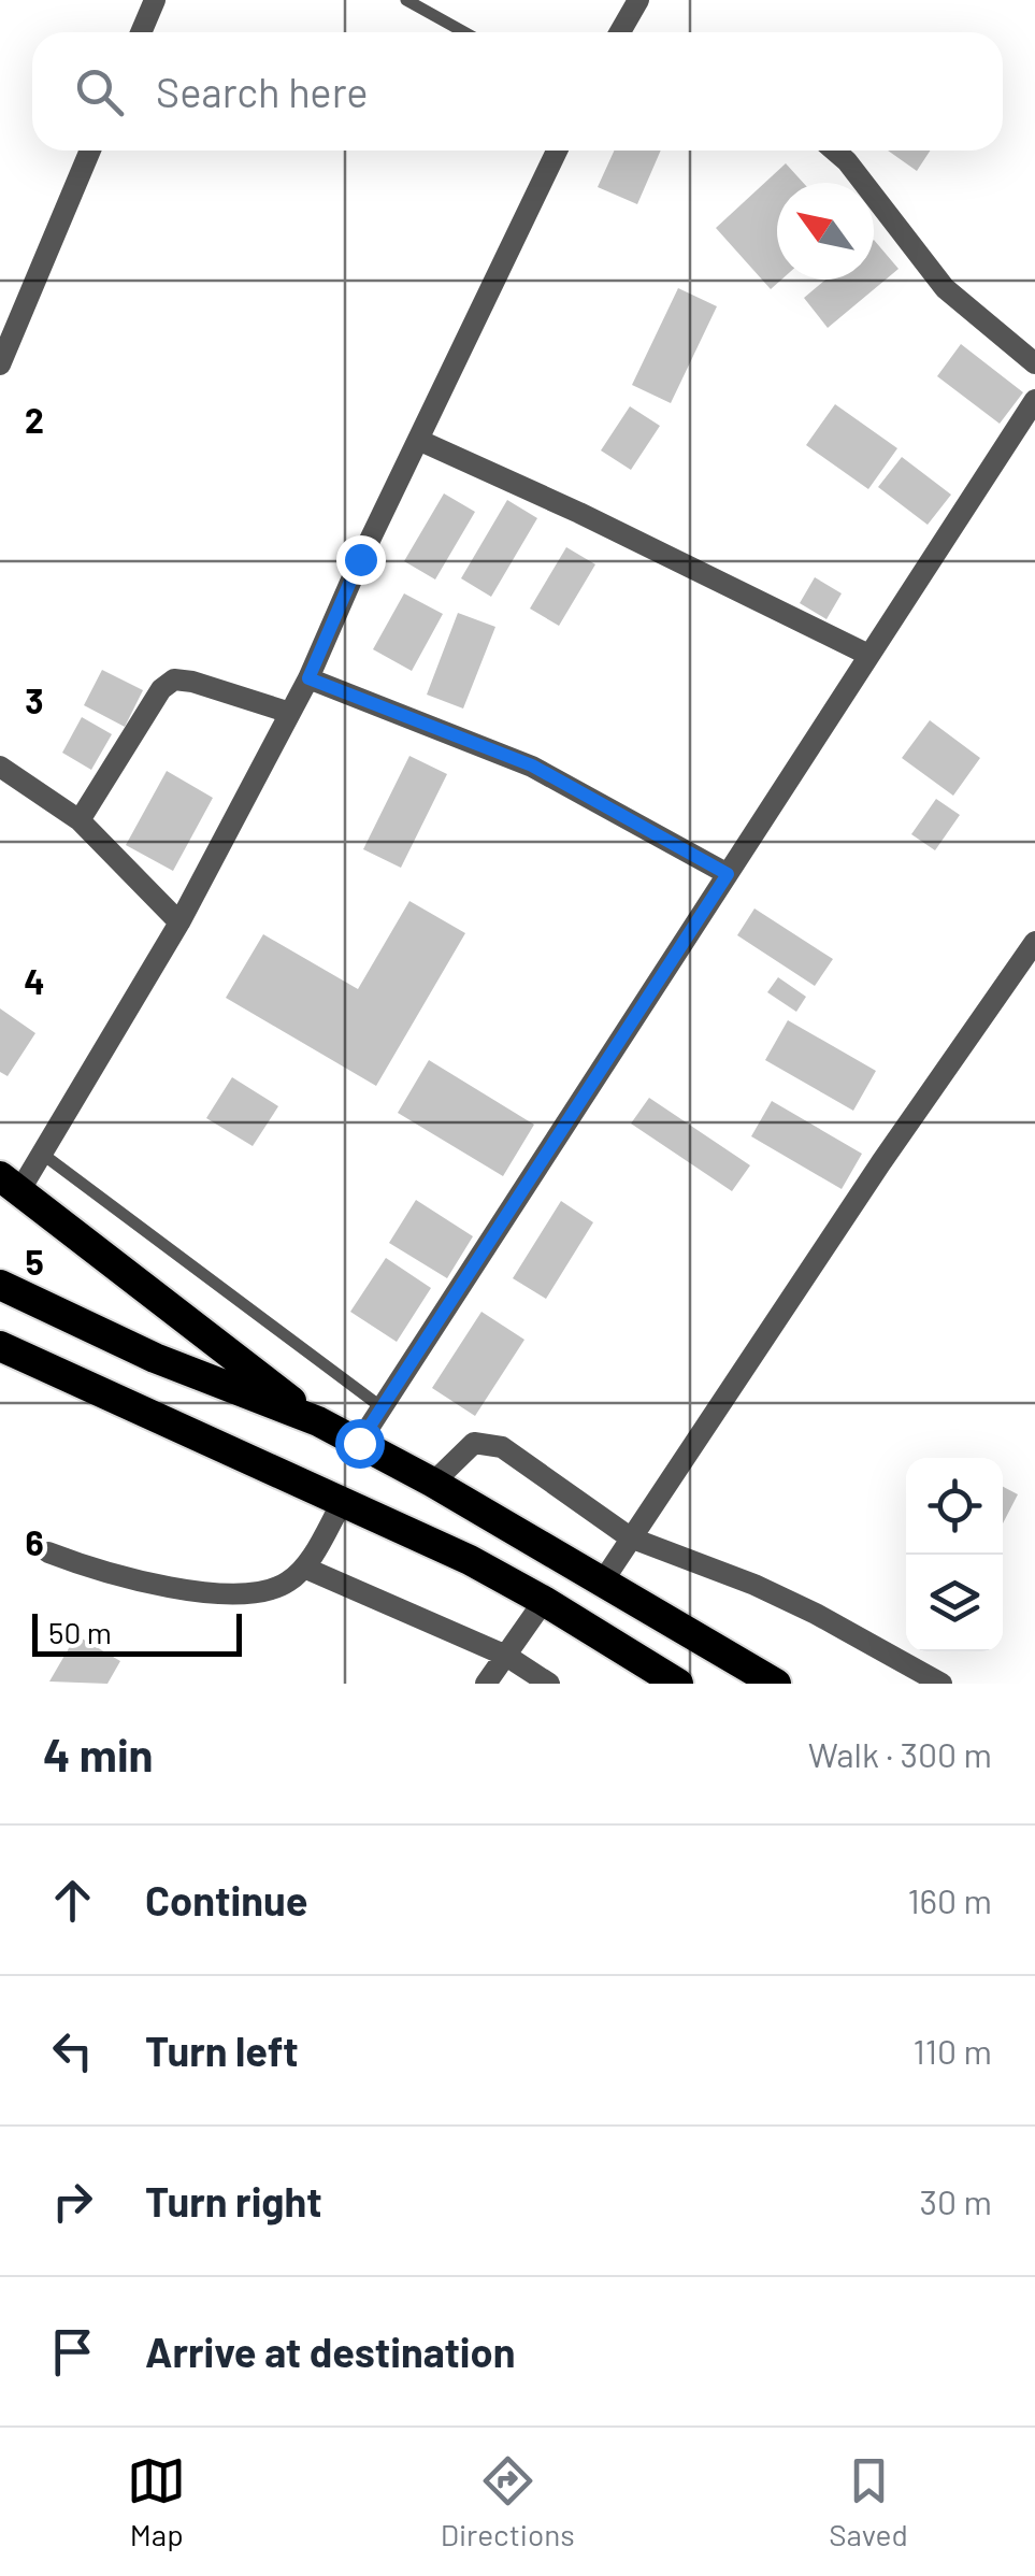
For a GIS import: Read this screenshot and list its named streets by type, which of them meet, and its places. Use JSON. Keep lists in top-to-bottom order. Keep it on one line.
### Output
{"scale_bar":"50 m","north":"top left","page":{"search":"Search here","scale":"50 m","heading":["4 min","Walk · 300 m"],"list":[["Continue","160 m"],["Turn left","110 m"],["Turn right","30 m"],"Arrive at destination"],"nav":["Map","Directions","Saved"]},"grid":{"rows":["2","3","4","5","6"]}}
